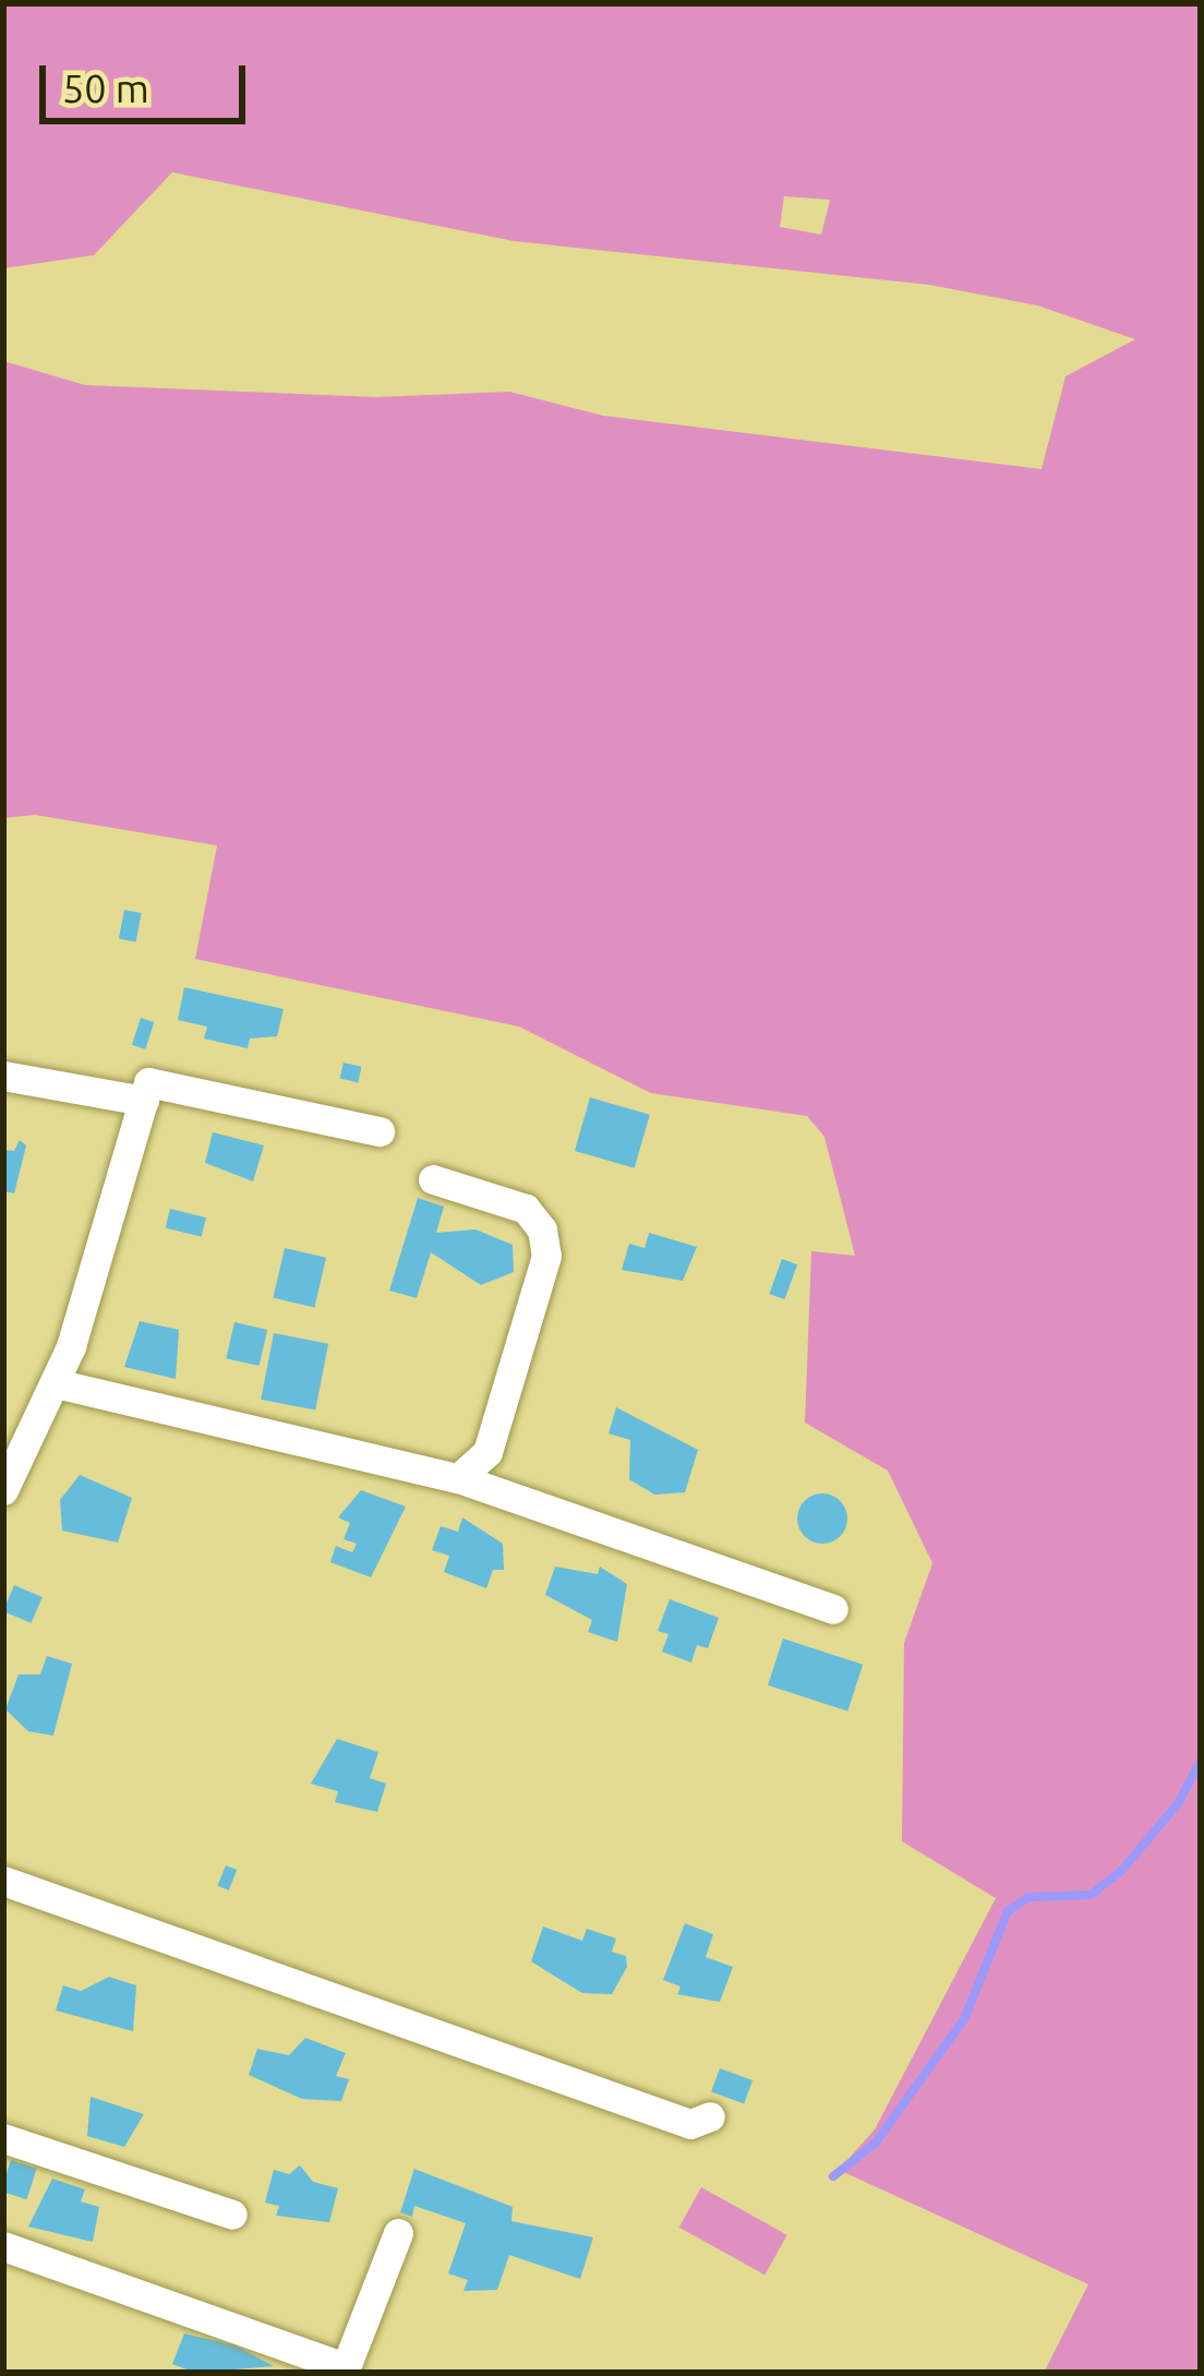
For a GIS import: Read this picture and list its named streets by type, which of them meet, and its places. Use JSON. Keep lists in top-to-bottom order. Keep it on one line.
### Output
{"scale_bar":"50 m"}
